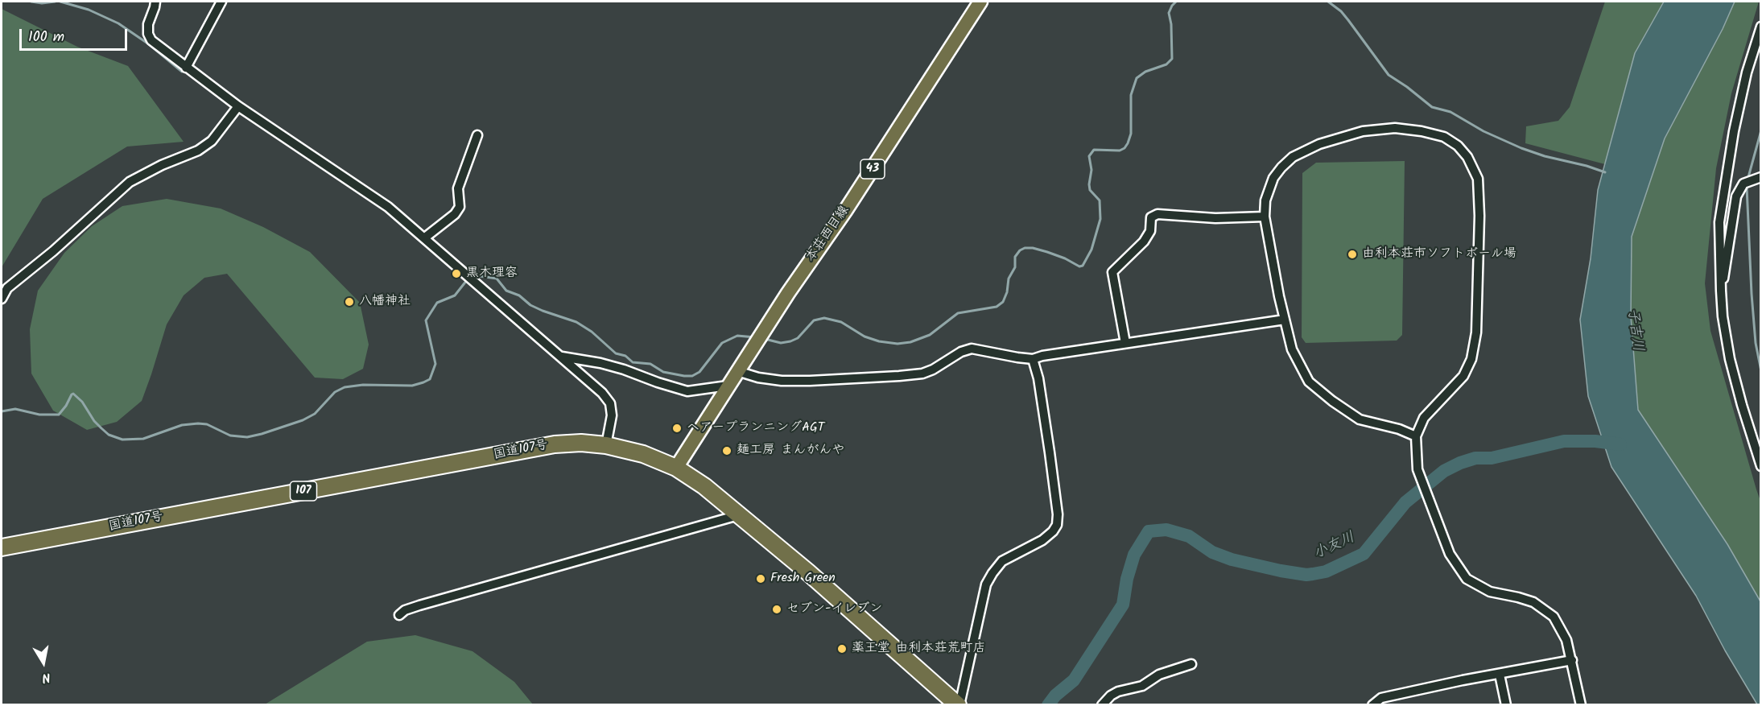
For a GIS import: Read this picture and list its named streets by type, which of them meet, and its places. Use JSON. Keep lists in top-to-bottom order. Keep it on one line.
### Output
{"streets":{"highway":["国道107号","107"],"main road":["43","本荘西目線"]},"crossings":[["本荘西目線","国道107号"]],"water":["子吉川","小友川"],"places":["由利本荘市ソフトボール場","黒木理容","八幡神社","ヘアープランニングAGT","麺工房 まんがんや","Fresh Green","セブン-イレブン","薬王堂 由利本荘荒町店"],"scale_bar":"100 m","north":"bottom"}
